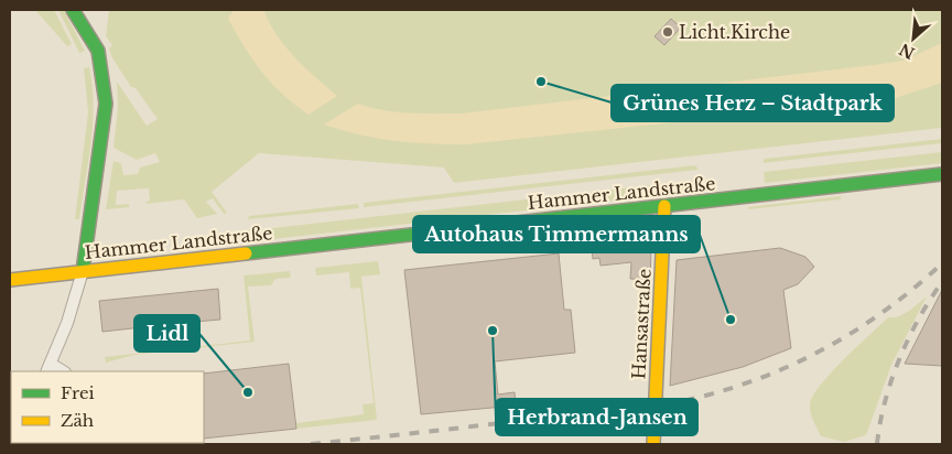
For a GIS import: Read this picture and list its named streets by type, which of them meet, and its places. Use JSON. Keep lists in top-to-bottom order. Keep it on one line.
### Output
{"streets":{"main road":["Hammer Landstraße","Hansastraße"]},"crossings":[["Hammer Landstraße","Hansastraße"]],"places":["Licht.Kirche","Grünes Herz – Stadtpark","Autohaus Timmermanns","Herbrand-Jansen","Lidl"],"legend":["Frei","Zäh"],"north":"bottom left"}
